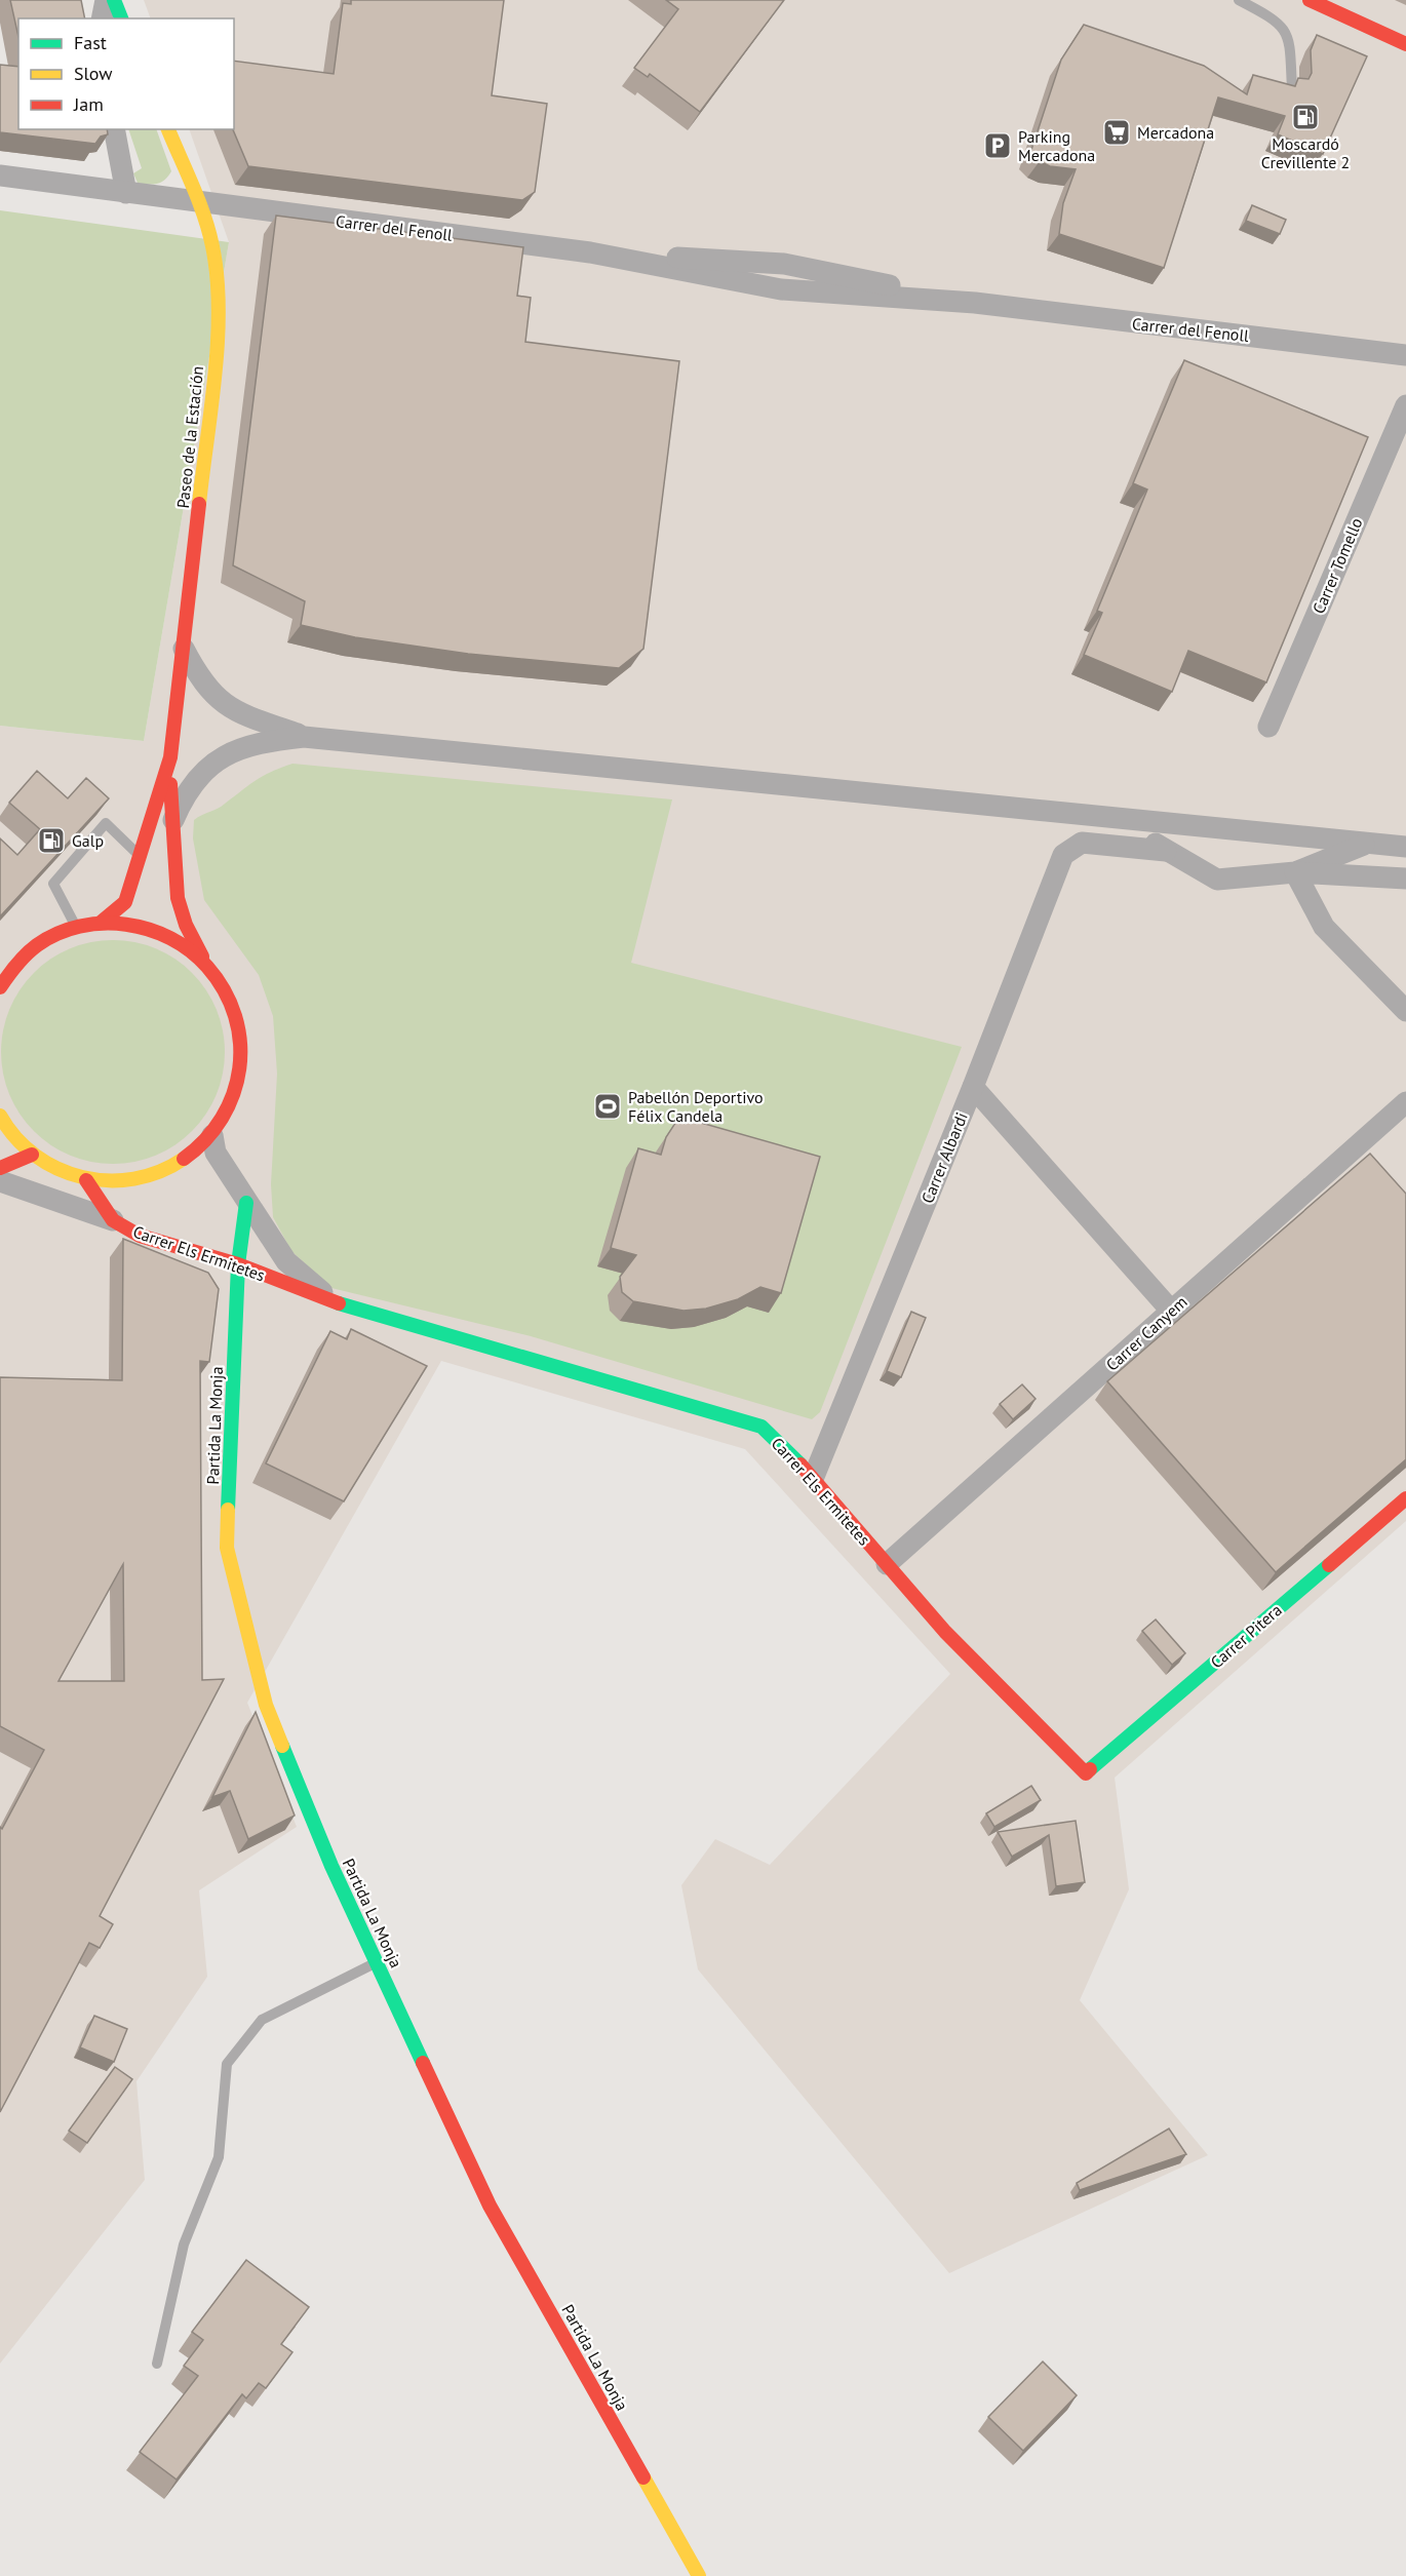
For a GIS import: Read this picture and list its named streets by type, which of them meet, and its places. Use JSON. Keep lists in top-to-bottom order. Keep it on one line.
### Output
{"streets":{"main road":["Paseo de la Estación","Carrer Els Ermitetes","Partida La Monja","Carrer Pitera"],"street":["Carrer del Fenoll","Carrer Tomello","Carrer Albardi","Carrer Canyem"]},"crossings":[["Carrer del Fenoll","Paseo de la Estación"],["Carrer Albardi","Carrer Els Ermitetes"],["Carrer Els Ermitetes","Carrer Canyem"],["Carrer Els Ermitetes","Partida La Monja"],["Carrer Els Ermitetes","Carrer Pitera"]],"places":{"fuel station":["Moscardó Crevillente 2","Galp"],"supermarket":["Mercadona"],"parking":["Parking Mercadona"],"sports":["Pabellón Deportivo Félix Candela"]},"legend":["Fast","Slow","Jam"]}
